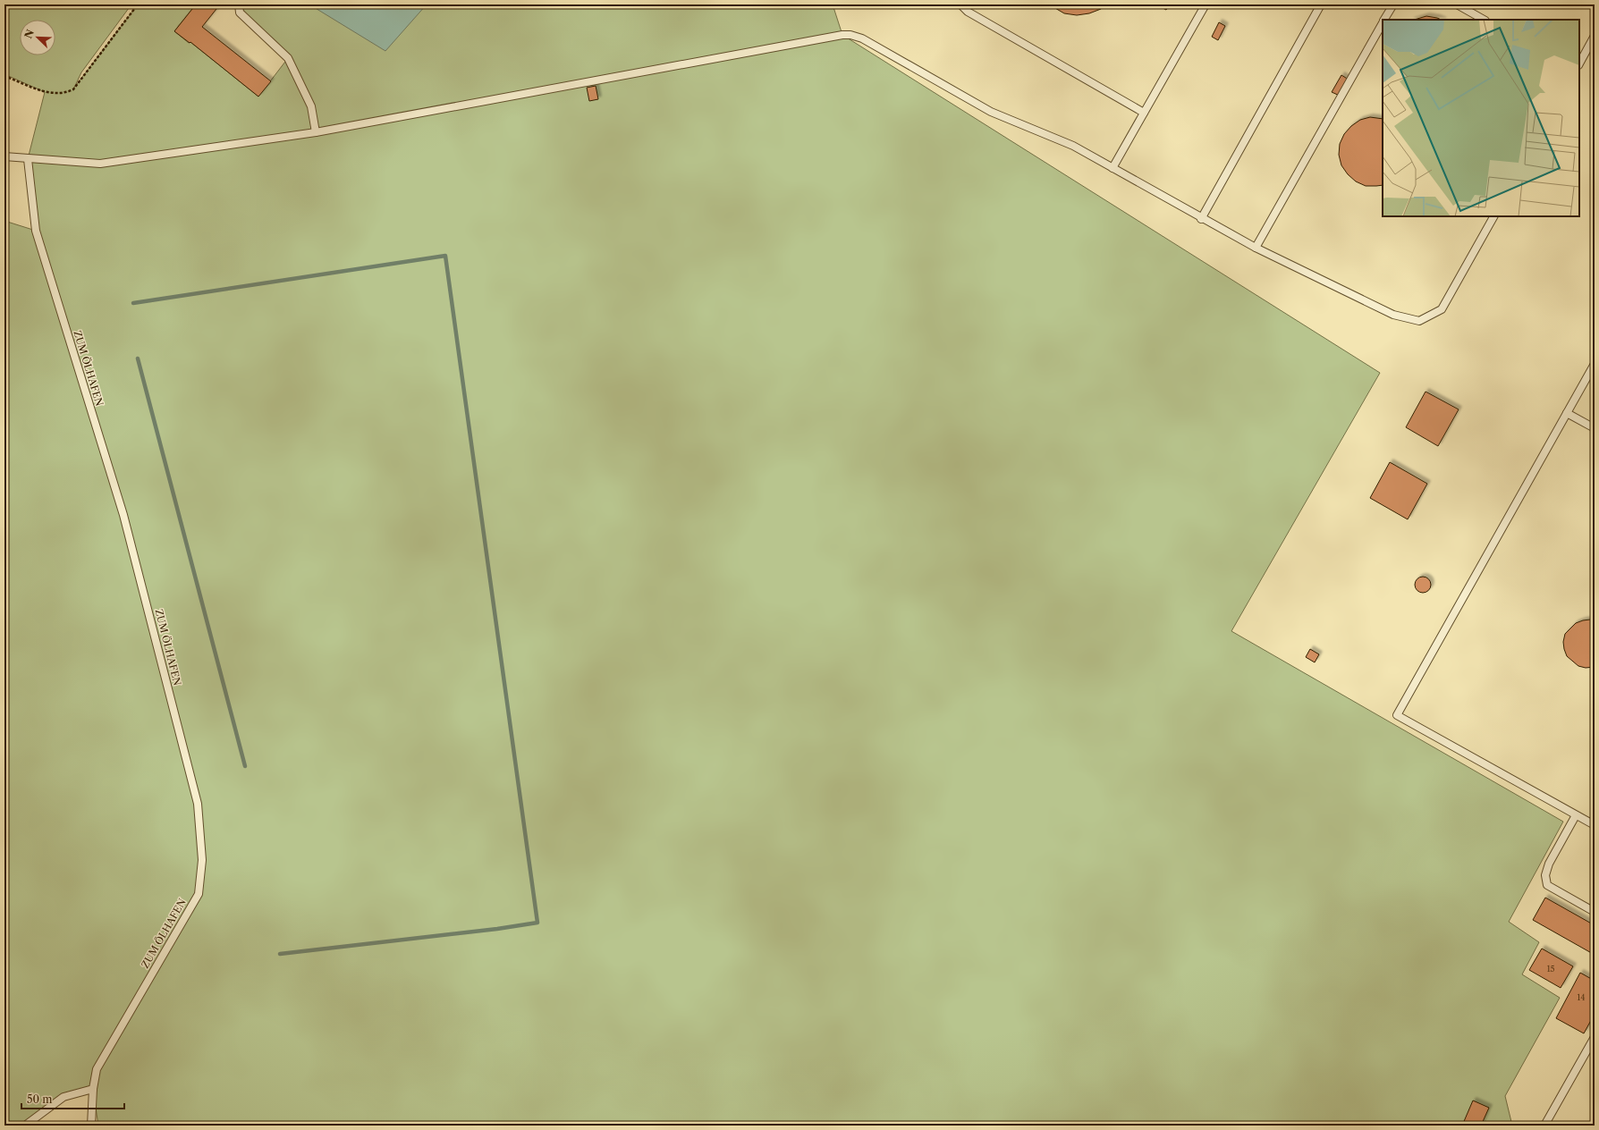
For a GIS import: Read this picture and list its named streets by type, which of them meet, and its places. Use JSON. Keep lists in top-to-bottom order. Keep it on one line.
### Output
{"streets":{"lane":["ZUM ÖLHAFEN"]},"house_numbers":["15","14"],"scale_bar":"50 m","north":"top left"}
